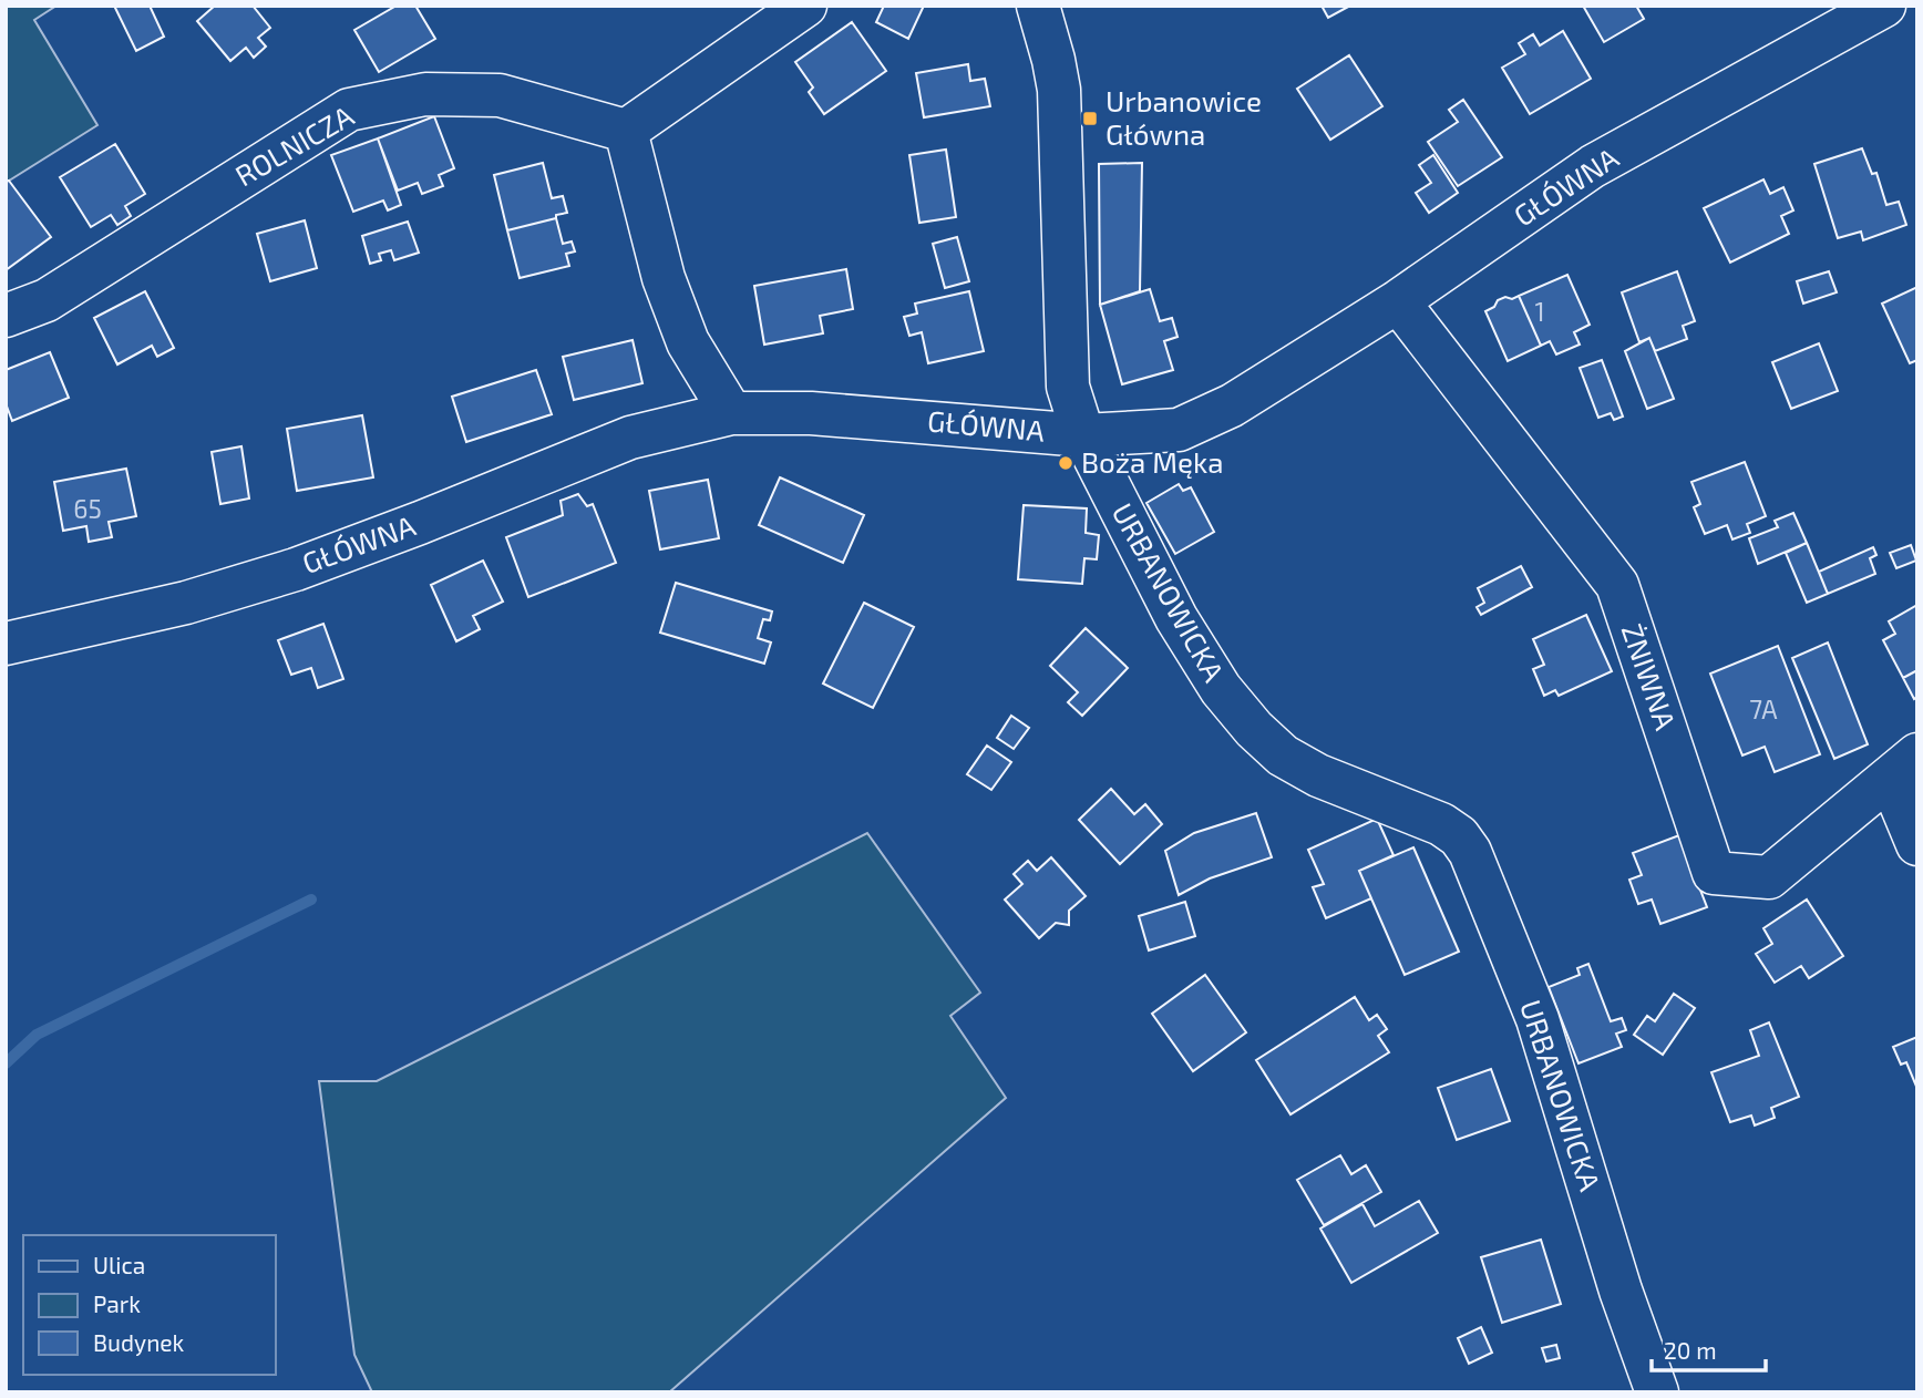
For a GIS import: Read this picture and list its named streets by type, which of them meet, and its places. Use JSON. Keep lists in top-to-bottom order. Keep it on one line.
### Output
{"streets":{"street":["ROLNICZA","GŁÓWNA","URBANOWICKA","ŻNIWNA"]},"crossings":[["GŁÓWNA","URBANOWICKA"],["GŁÓWNA","ŻNIWNA"]],"places":{"transit":["Urbanowice Główna"],"other":["Boża Męka"]},"house_numbers":["1","65","7A"],"legend":["Ulica","Park","Budynek"],"scale_bar":"20 m"}
